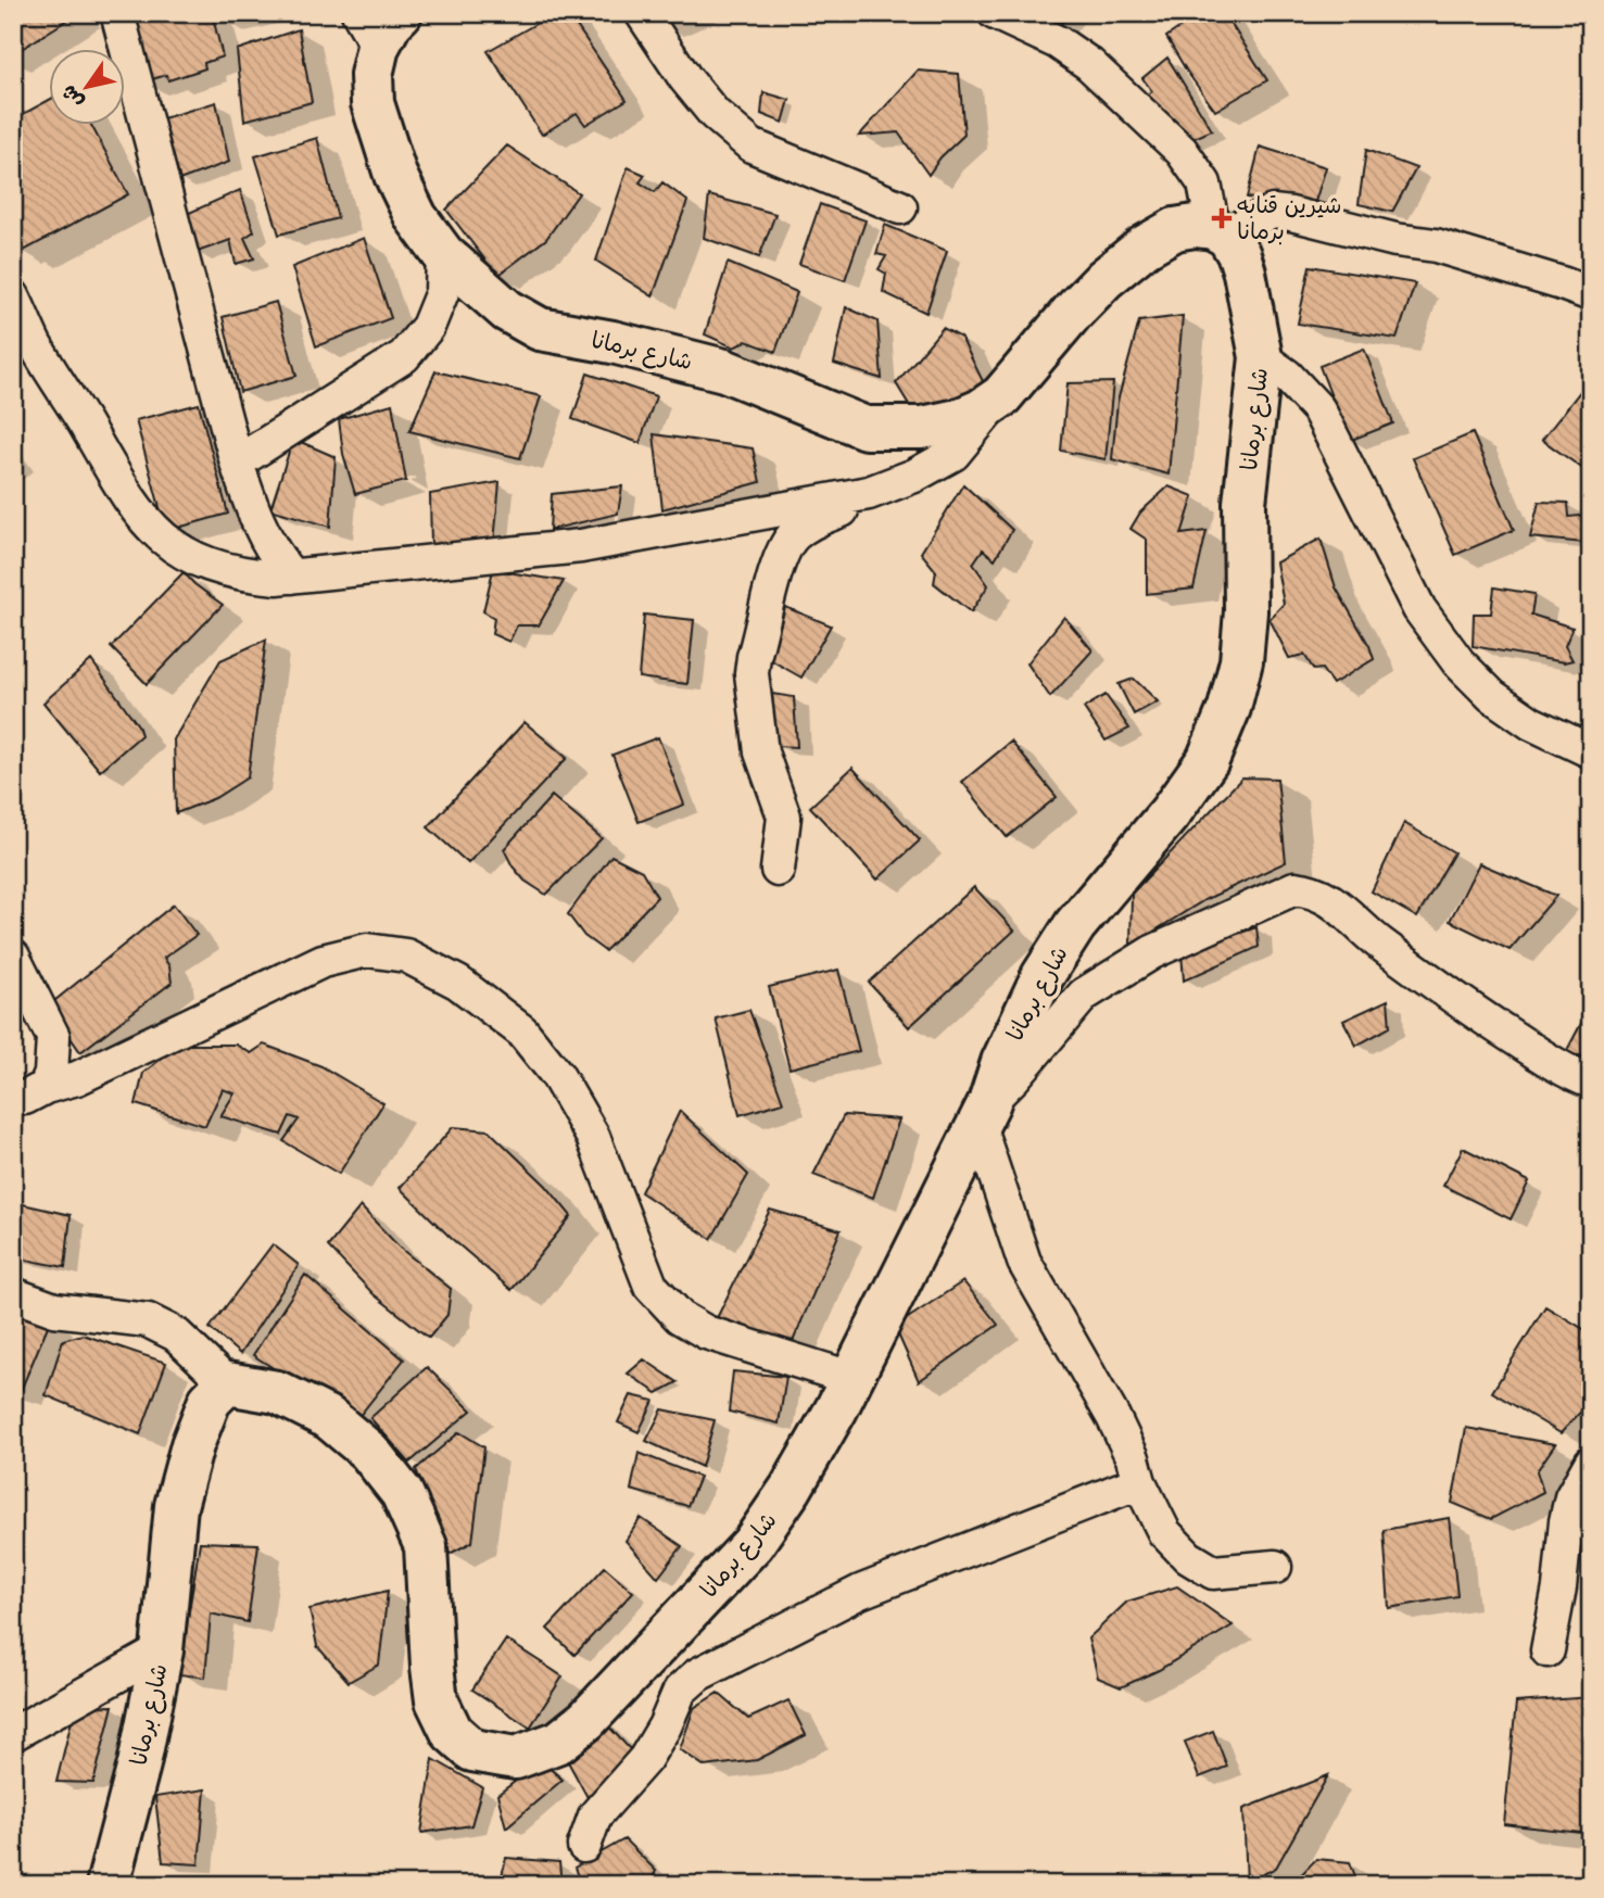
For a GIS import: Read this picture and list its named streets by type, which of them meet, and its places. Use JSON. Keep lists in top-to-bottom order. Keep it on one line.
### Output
{"streets":{"street":["شارع برمانا"]},"places":{"health":["شيرين قنابه برمانا"]},"north":"bottom left"}
